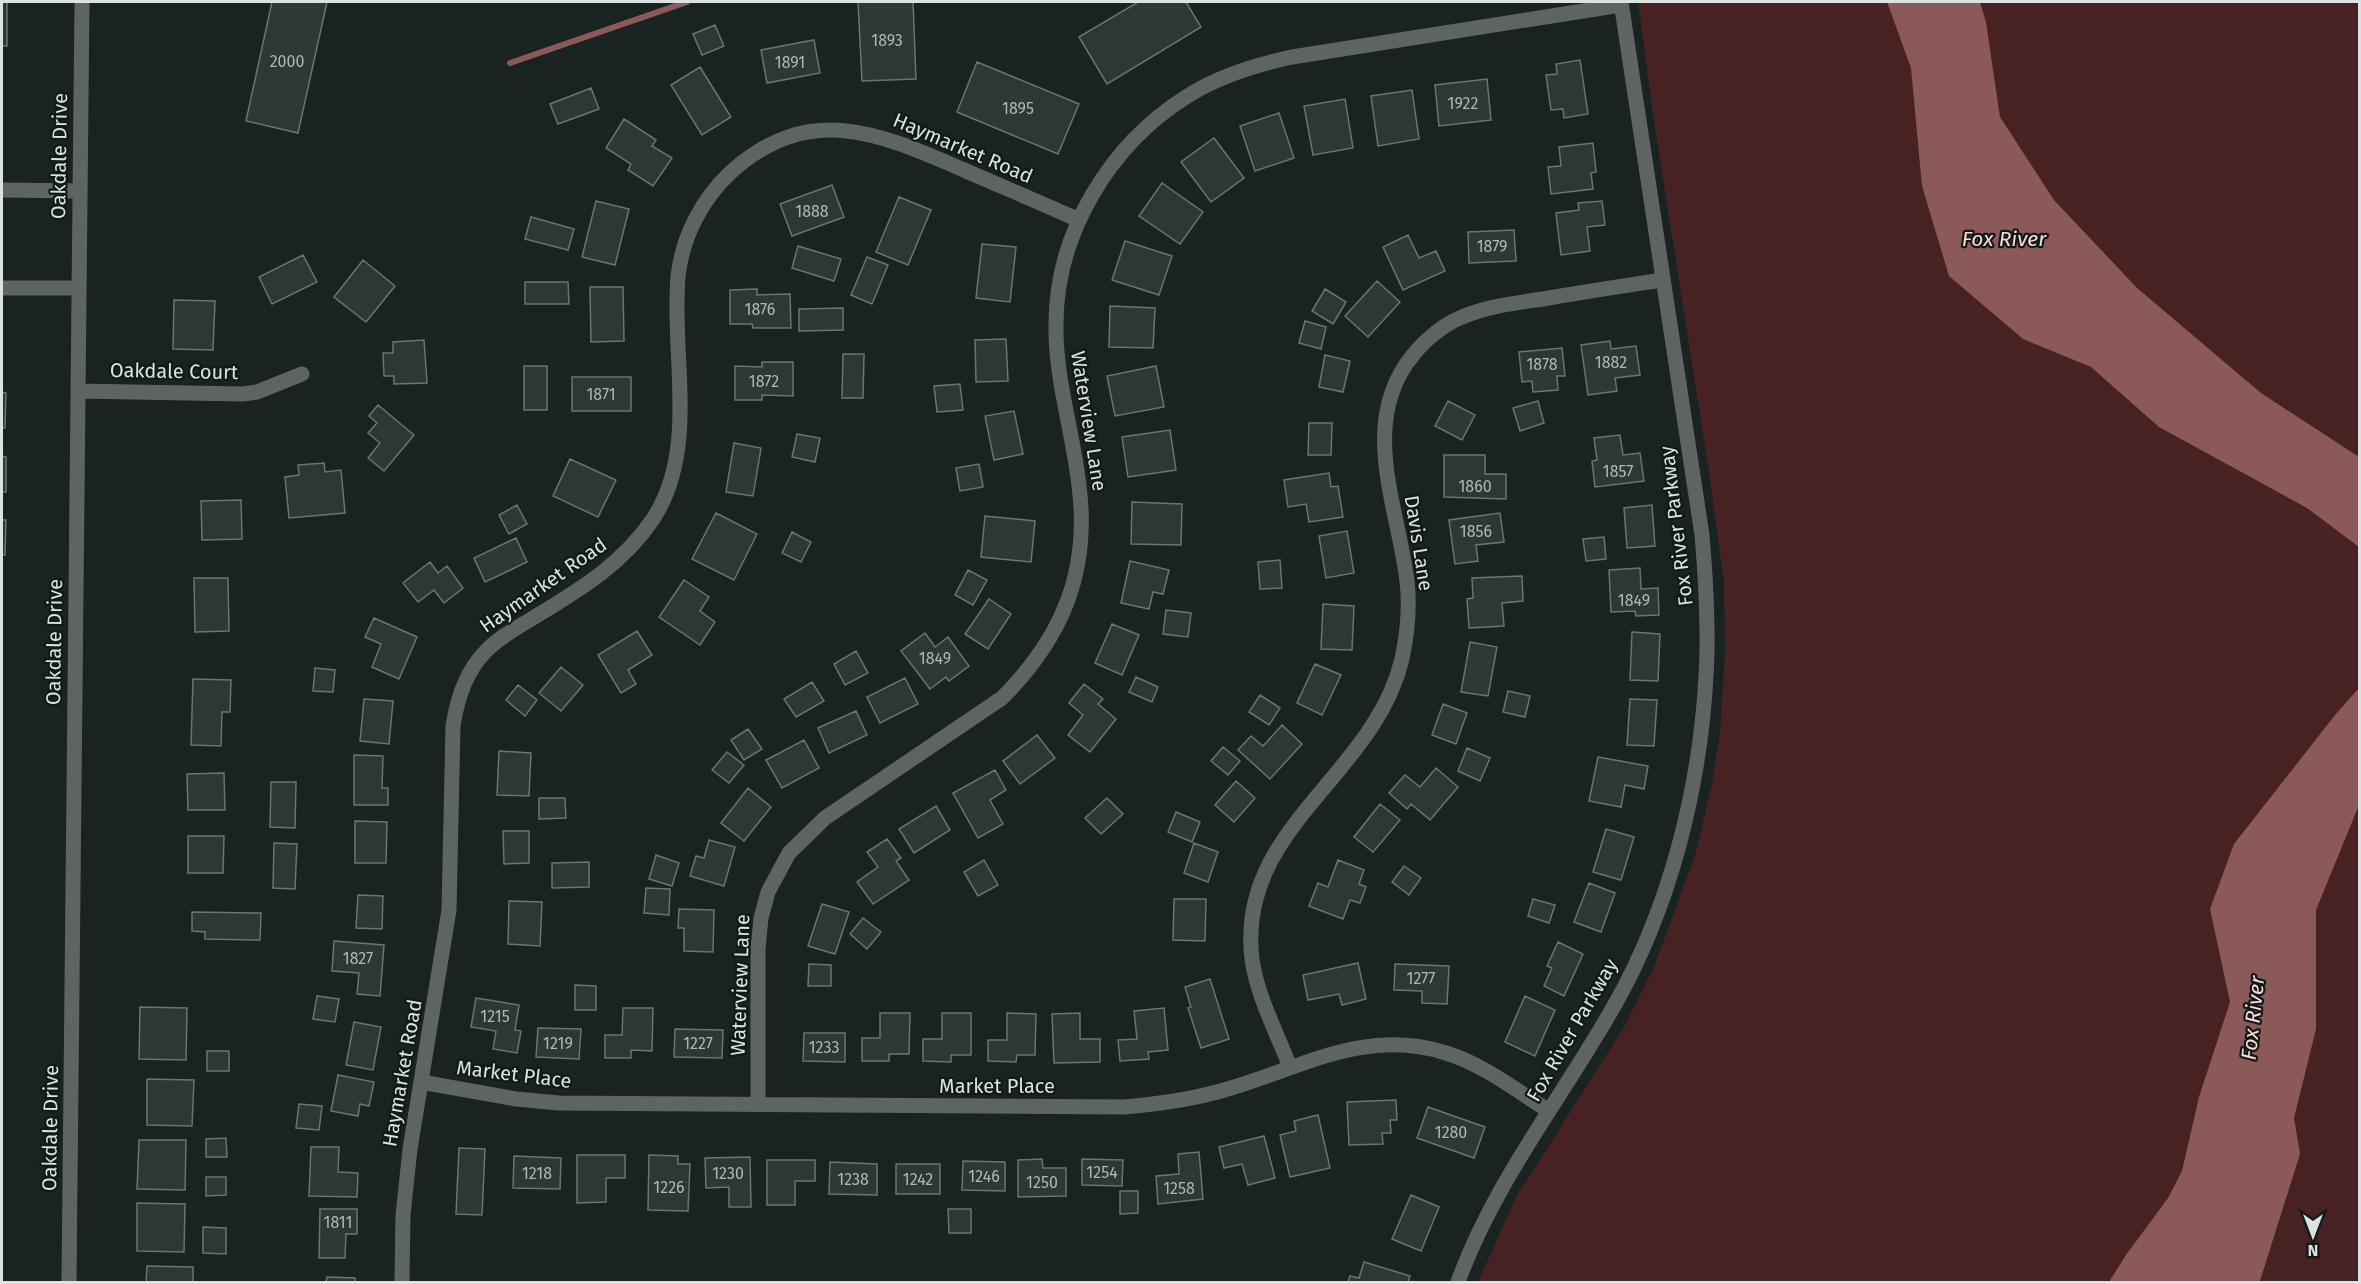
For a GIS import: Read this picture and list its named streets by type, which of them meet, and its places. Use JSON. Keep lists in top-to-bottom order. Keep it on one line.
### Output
{"streets":{"street":["Haymarket Road","Oakdale Drive","Oakdale Court","Waterview Lane","Fox River Parkway","Davis Lane","Market Place"]},"crossings":[["Haymarket Road","Waterview Lane"],["Haymarket Road","Market Place"],["Oakdale Drive","Oakdale Court"],["Waterview Lane","Fox River Parkway"],["Waterview Lane","Market Place"],["Fox River Parkway","Davis Lane"],["Fox River Parkway","Market Place"],["Davis Lane","Market Place"]],"water":["Fox River"],"house_numbers":["1893","2000","1891","1922","1895","1888","1879","1876","1882","1878","1872","1871","1857","1860","1856","1849","1849","1827","1277","1215","1219","1227","1233","1280","1254","1218","1230","1246","1238","1242","1250","1226","1258","1811"],"north":"bottom"}
